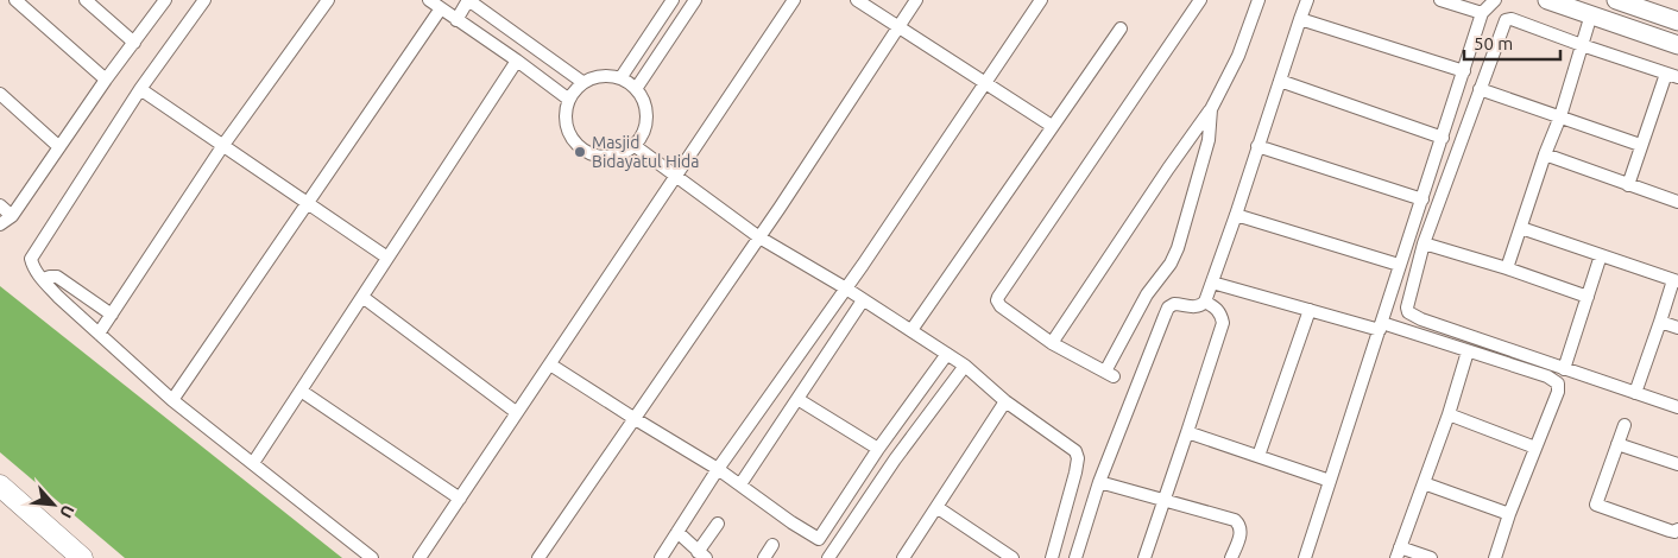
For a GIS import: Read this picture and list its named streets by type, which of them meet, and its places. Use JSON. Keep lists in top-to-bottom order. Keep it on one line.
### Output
{"places":["Masjid Bidayatul Hida"],"scale_bar":"50 m","north":"bottom right"}
